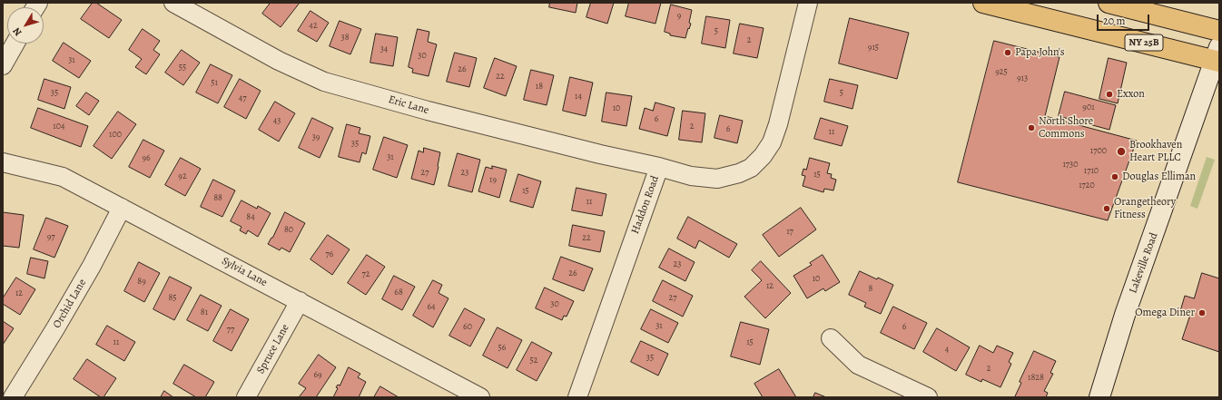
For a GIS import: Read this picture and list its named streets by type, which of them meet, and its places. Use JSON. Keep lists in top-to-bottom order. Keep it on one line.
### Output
{"streets":{"main road":["NY 25B","Lakeville Road"],"street":["Eric Lane","Haddon Road","Sylvia Lane","Orchid Lane","Spruce Lane"]},"crossings":[["NY 25B","Lakeville Road"],["Eric Lane","Haddon Road"],["Sylvia Lane","Orchid Lane"],["Sylvia Lane","Spruce Lane"]],"places":["Papa John's","Exxon","North Shore Commons","Brookhaven Heart PLLC","Douglas Elliman","Orangetheory Fitness","Omega Diner"],"house_numbers":["9","42","5","38","2","915","34","30","31","55","26","925","22","913","51","18","35","5","14","47","901","10","6","43","104","2","6","11","100","39","35","1700","31","96","1730","1710","27","23","15","92","19","1720","15","88","11","84","80","17","97","22","76","23","26","72","10","89","12","8","68","12","85","27","30","64","81","31","60","6","77","11","15","56","4","35","52","2","69","1828"],"scale_bar":"20 m","north":"bottom left"}
